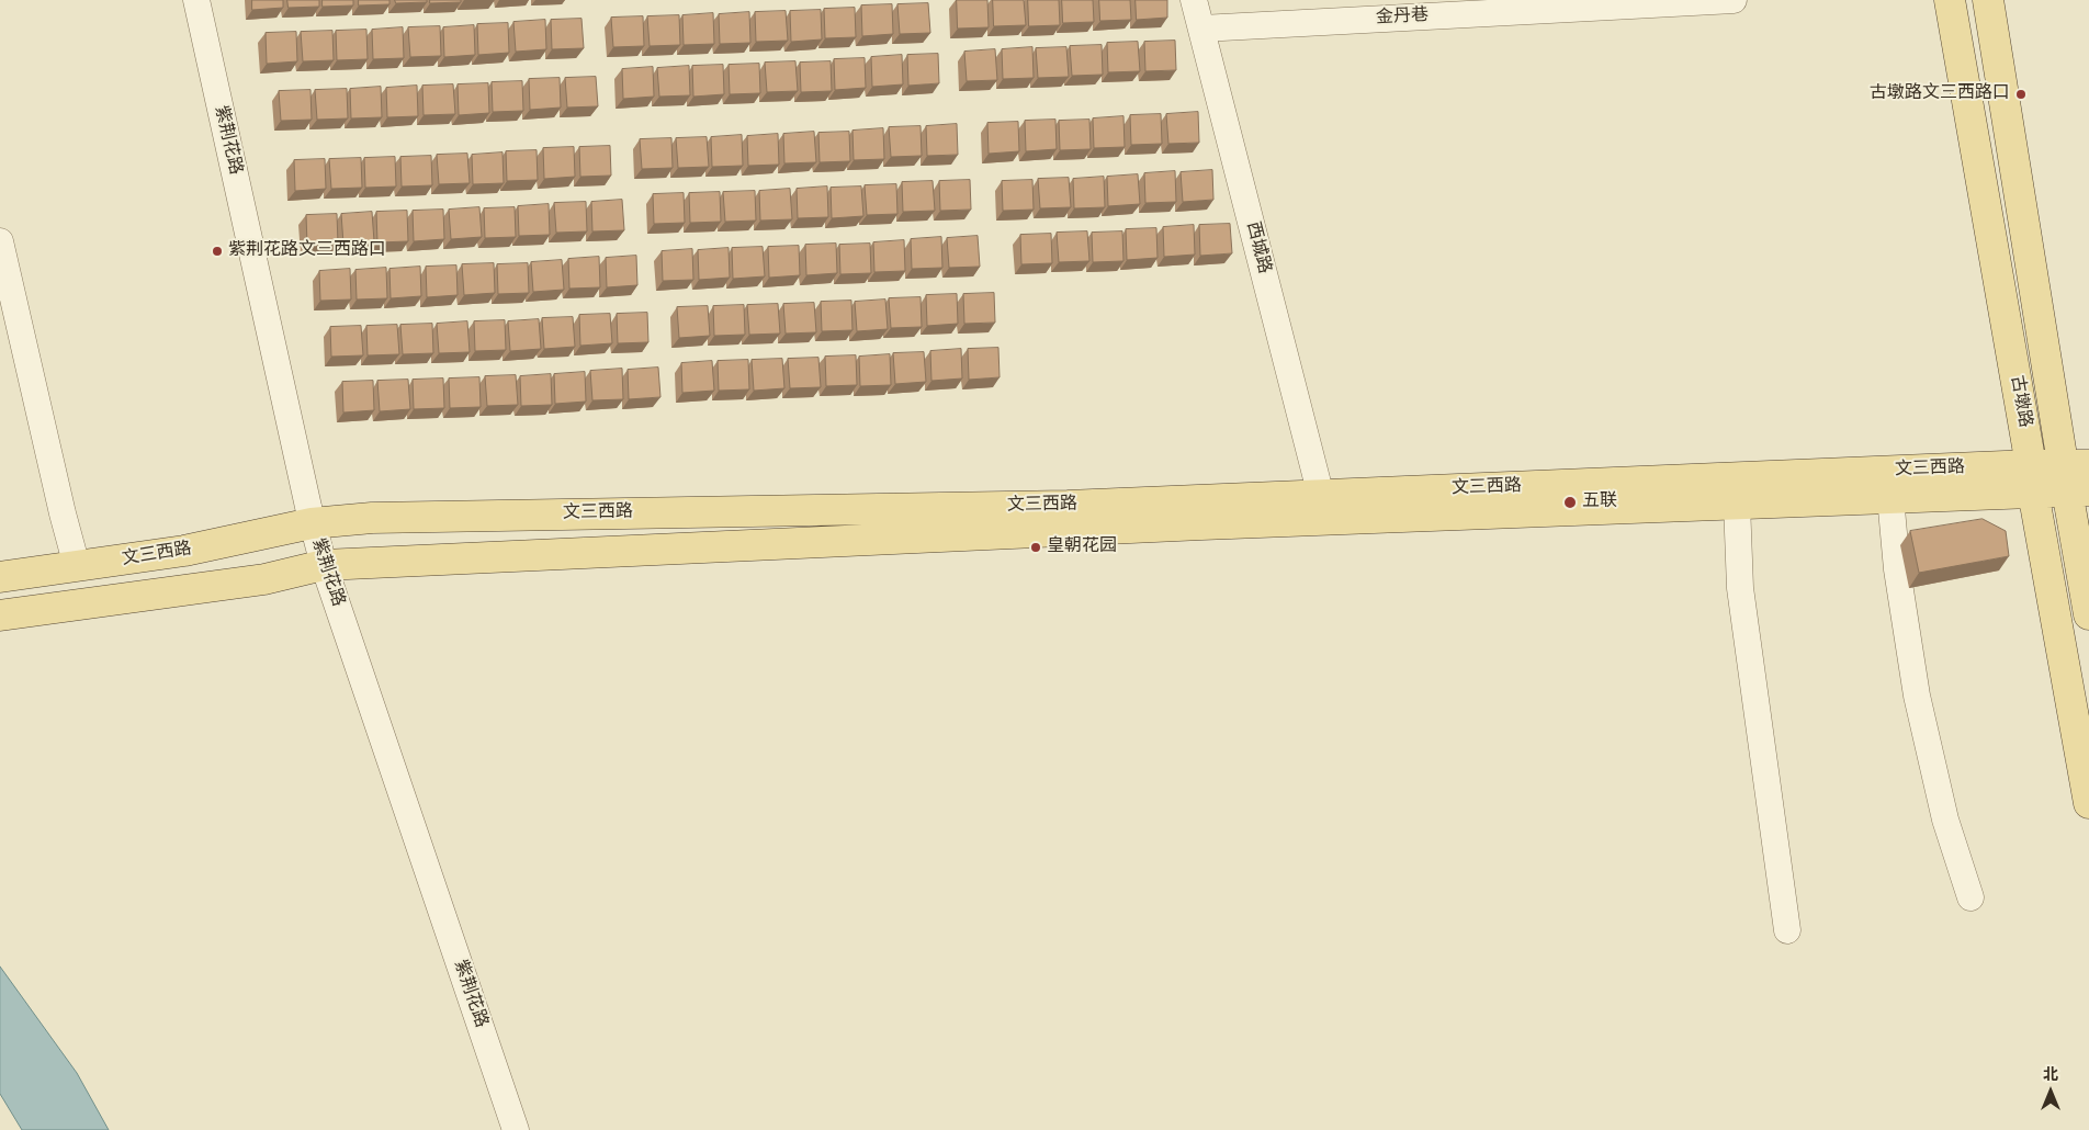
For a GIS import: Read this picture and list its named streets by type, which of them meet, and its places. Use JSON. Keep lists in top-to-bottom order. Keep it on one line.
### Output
{"streets":{"main road":["古墩路","文三西路"],"street":["金丹巷","紫荆花路","西城路"]},"crossings":[["金丹巷","西城路"],["紫荆花路","文三西路"],["西城路","文三西路"],["古墩路","文三西路"]],"places":["古墩路文三西路口","紫荆花路文三西路口","五联","皇朝花园"],"north":"top"}
